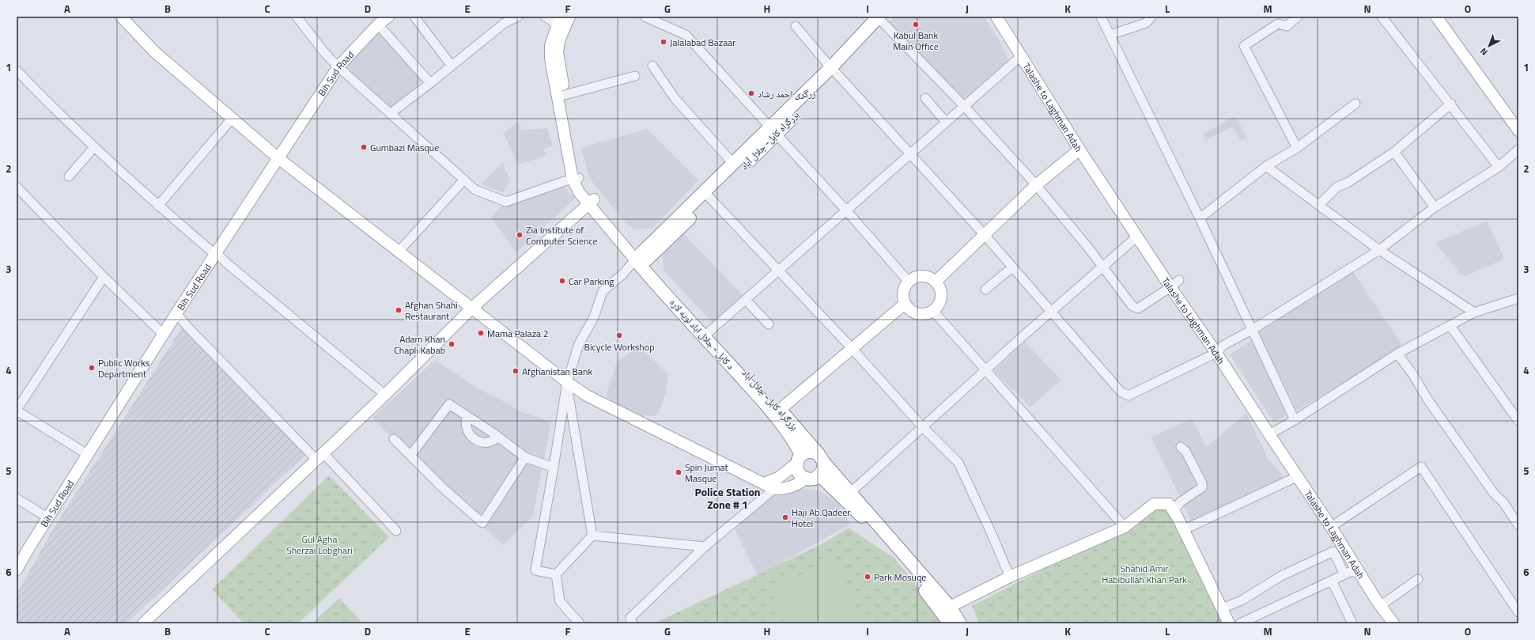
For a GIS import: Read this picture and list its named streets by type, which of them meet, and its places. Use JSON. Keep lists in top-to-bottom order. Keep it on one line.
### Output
{"streets":{"highway":["بزرگراه کابل- جلال آباد","د کابل - جلال اباد لویه لاره"],"main road":["Bih Sud Road","Talashe to Laghman Adah"]},"crossings":[["بزرگراه کابل- جلال آباد","د کابل - جلال اباد لویه لاره"]],"districts":["Police Station Zone # 1"],"parks":["Gul Agha Sherzai Lobghari","Shahid Amir Habibullah Khan Park"],"places":["Kabul Bank Main Office","Jalalabad Bazaar","زرگری احمد رشاد","Gumbazi Masque","Zia Institute of Computer Science","Car Parking","Afghan Shahi Restaurant","Mama Palaza 2","Bicycle Workshop","Adam Khan Chapli Kabab","Public Works Department","Afghanistan Bank","Spin Jumat Masque","Haji Ab.Qadeer Hotel","Park Mosuqe"],"north":"bottom left","grid":{"columns":["A","B","C","D","E","F","G","H","I","J","K","L","M","N","O"],"rows":["1","2","3","4","5","6"]}}
